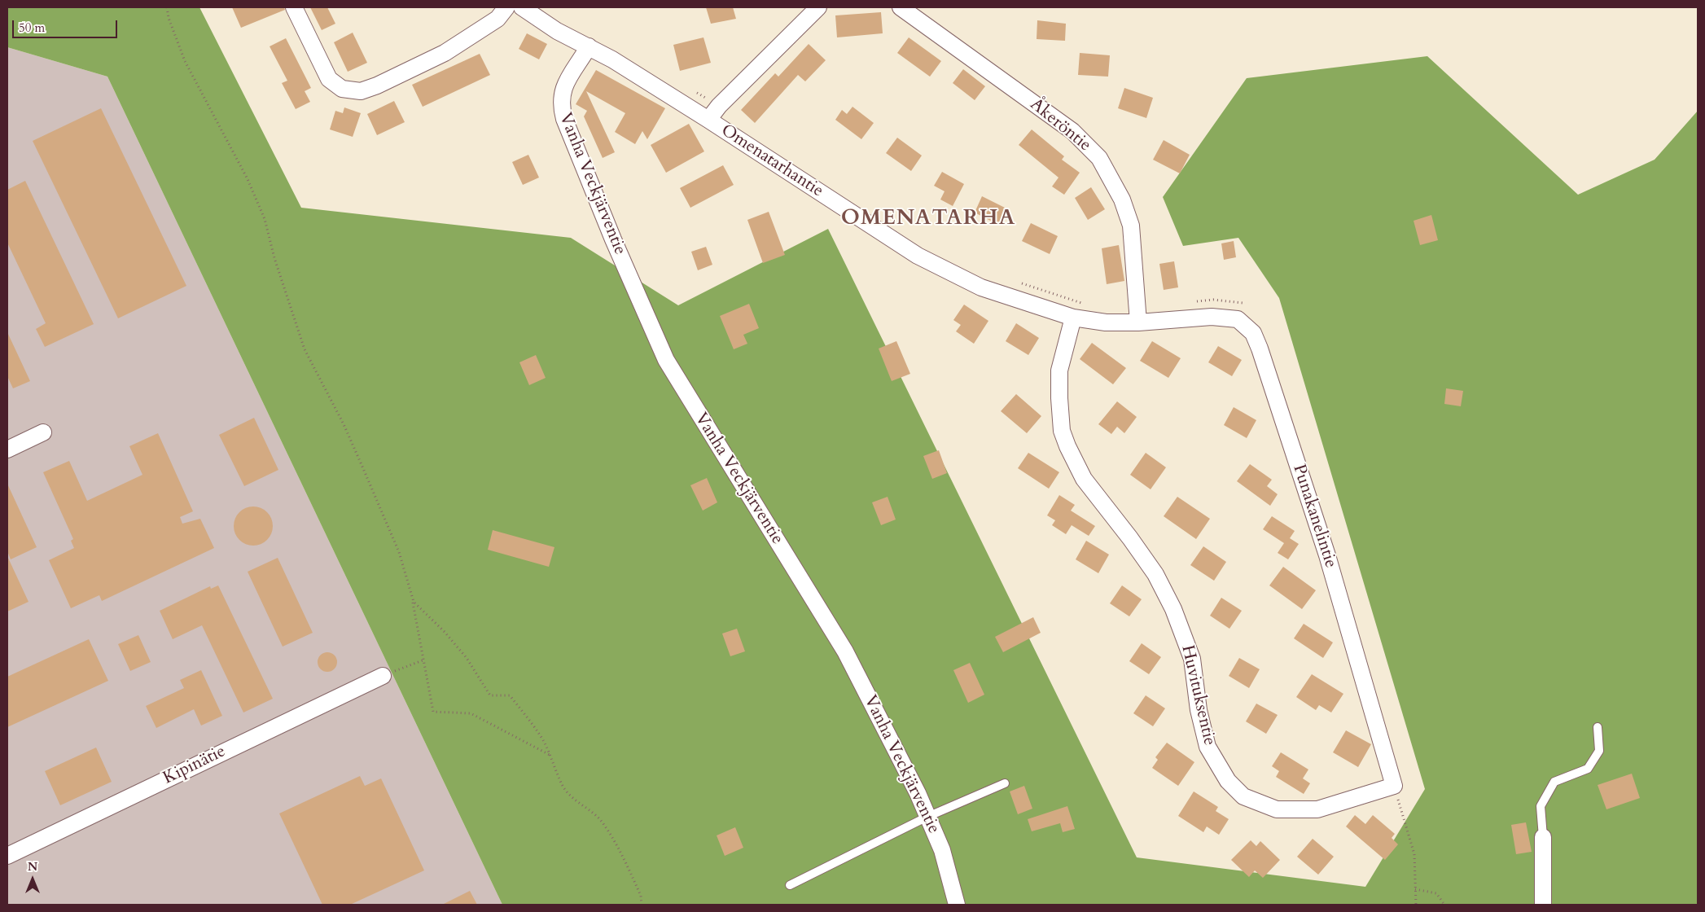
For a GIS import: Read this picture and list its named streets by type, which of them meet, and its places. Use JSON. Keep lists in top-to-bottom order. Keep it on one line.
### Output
{"streets":{"street":["Åkeröntie","Omenatarhantie","Vanha Veckjärventie","Punakanelintie","Huvituksentie","Kipinätie"]},"crossings":[["Åkeröntie","Omenatarhantie"],["Omenatarhantie","Vanha Veckjärventie"],["Omenatarhantie","Punakanelintie"],["Omenatarhantie","Huvituksentie"],["Punakanelintie","Huvituksentie"]],"districts":["OMENATARHA"],"scale_bar":"50 m","north":"top"}
